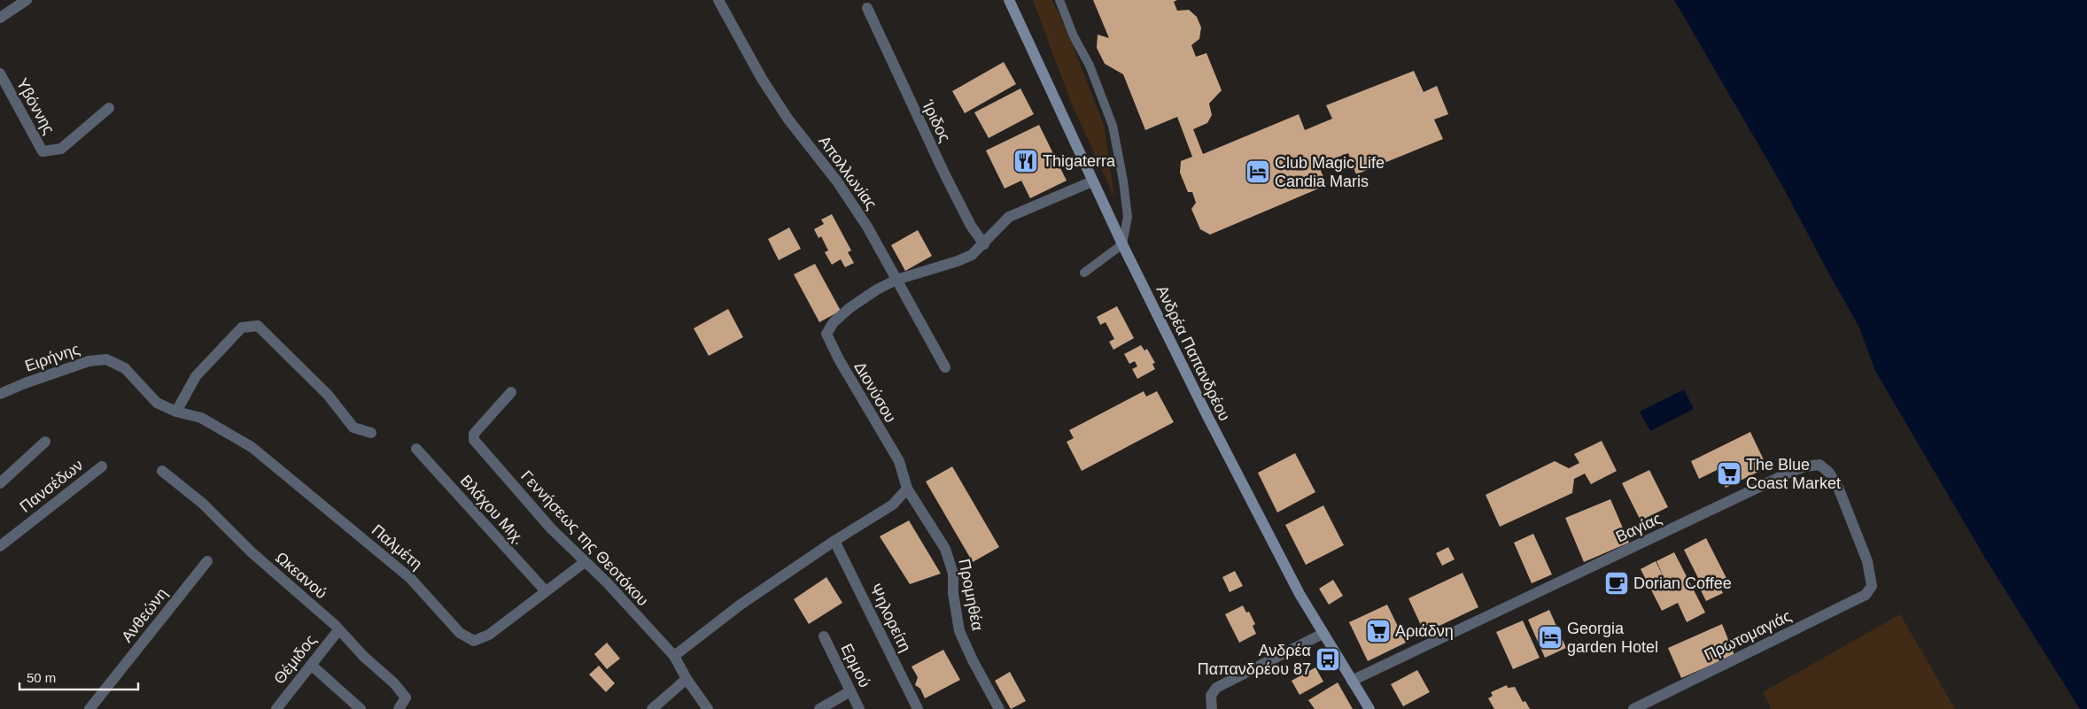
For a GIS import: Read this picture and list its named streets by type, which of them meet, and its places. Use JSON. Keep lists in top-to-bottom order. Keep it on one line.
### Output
{"streets":{"main road":["Ανδρέα Παπανδρέου"],"street":["Υβόννης","Ίριδος","Απολλωνίας","Ειρήνης","Διονύσου","Πανσέδων","Βλάχου Μιχ.","Βαγίας","Γεννήσεως της Θεοτόκου","Παλμέτη","Ωκεανού","Προμηθέα","Ανθεώνη","Ψηλορείτη","Πρωτομαγιάς","Θέμιδος","Ερμού"]},"crossings":[["Ίριδος","Διονύσου"],["Απολλωνίας","Διονύσου"],["Ανδρέα Παπανδρέου","Διονύσου"],["Ανδρέα Παπανδρέου","Βαγίας"],["Ειρήνης","Παλμέτη"],["Διονύσου","Προμηθέα"],["Βλάχου Μιχ.","Παλμέτη"],["Βαγίας","Πρωτομαγιάς"],["Γεννήσεως της Θεοτόκου","Παλμέτη"],["Ωκεανού","Θέμιδος"]],"places":{"restaurant":["Thigaterra"],"hotel":["Club Magic Life Candia Maris","Georgia garden Hotel"],"supermarket":["The Blue Coast Market","Αριάδνη"],"cafe":["Dorian Coffee"],"bus stop":["Ανδρέα Παπανδρέου 87"]},"scale_bar":"50 m"}
